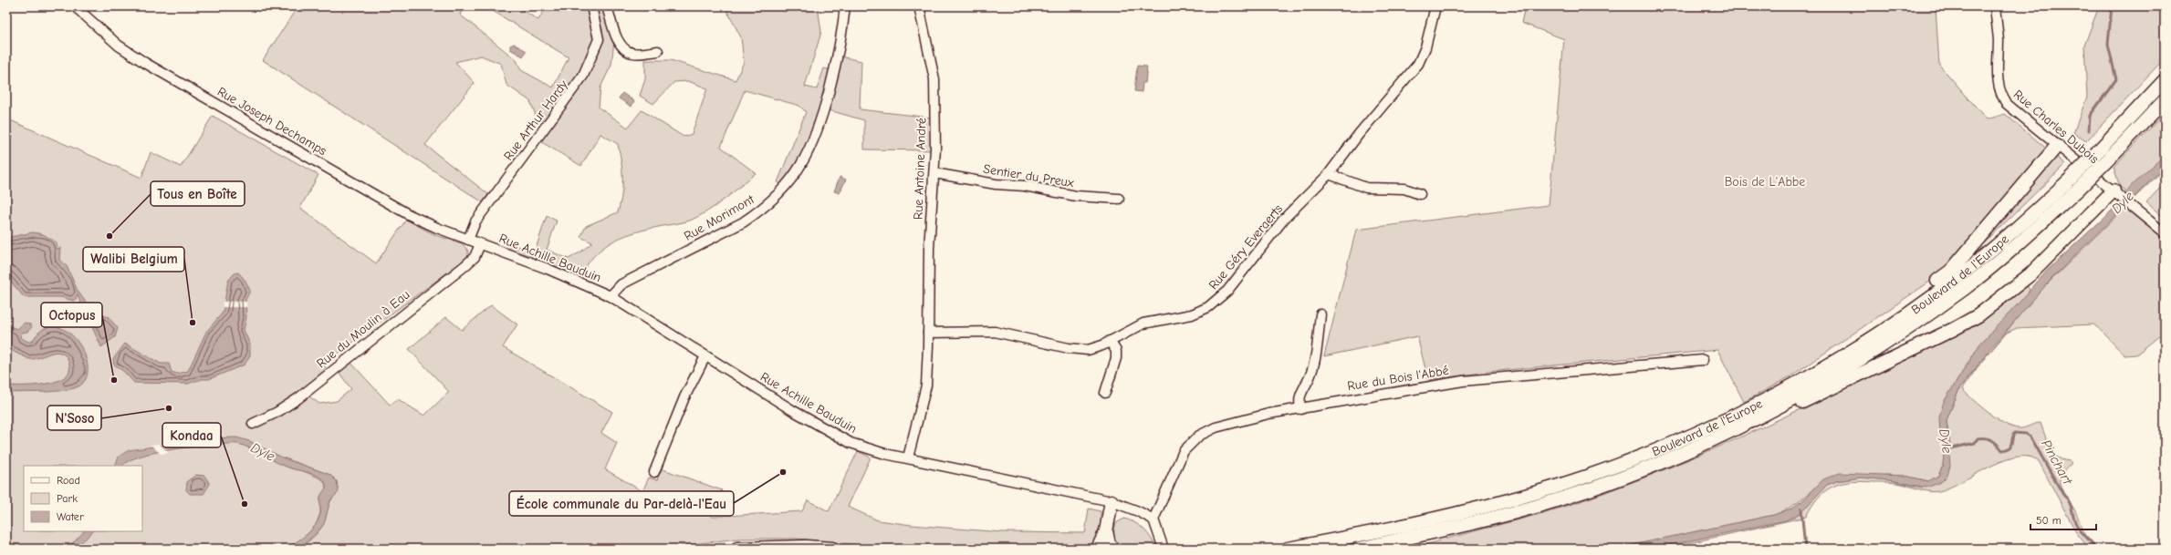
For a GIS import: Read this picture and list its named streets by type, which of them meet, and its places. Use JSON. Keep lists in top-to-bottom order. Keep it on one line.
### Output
{"streets":{"highway":["Boulevard de l'Europe"],"street":["Rue Arthur Hardy","Rue Joseph Dechamps","Rue Charles Dubois","Rue Antoine André","Sentier du Preux","Rue Morimont","Rue Géry Everaerts","Rue Achille Bauduin","Rue du Moulin à Eau","Rue du Bois l'Abbé"]},"crossings":[["Rue Arthur Hardy","Rue Joseph Dechamps"],["Rue Arthur Hardy","Rue Achille Bauduin"],["Rue Joseph Dechamps","Rue Achille Bauduin"],["Rue Antoine André","Sentier du Preux"],["Rue Antoine André","Rue Géry Everaerts"],["Rue Morimont","Rue Achille Bauduin"],["Rue Achille Bauduin","Rue du Moulin à Eau"],["Rue Achille Bauduin","Rue du Bois l'Abbé"]],"water":["Dyle","Pinchart"],"parks":["Bois de L'Abbe"],"places":["Tous en Boîte","Walibi Belgium","Octopus","N'Soso","École communale du Par-delà-l'Eau","Kondaa"],"legend":["Road","Park","Water"],"scale_bar":"50 m"}
